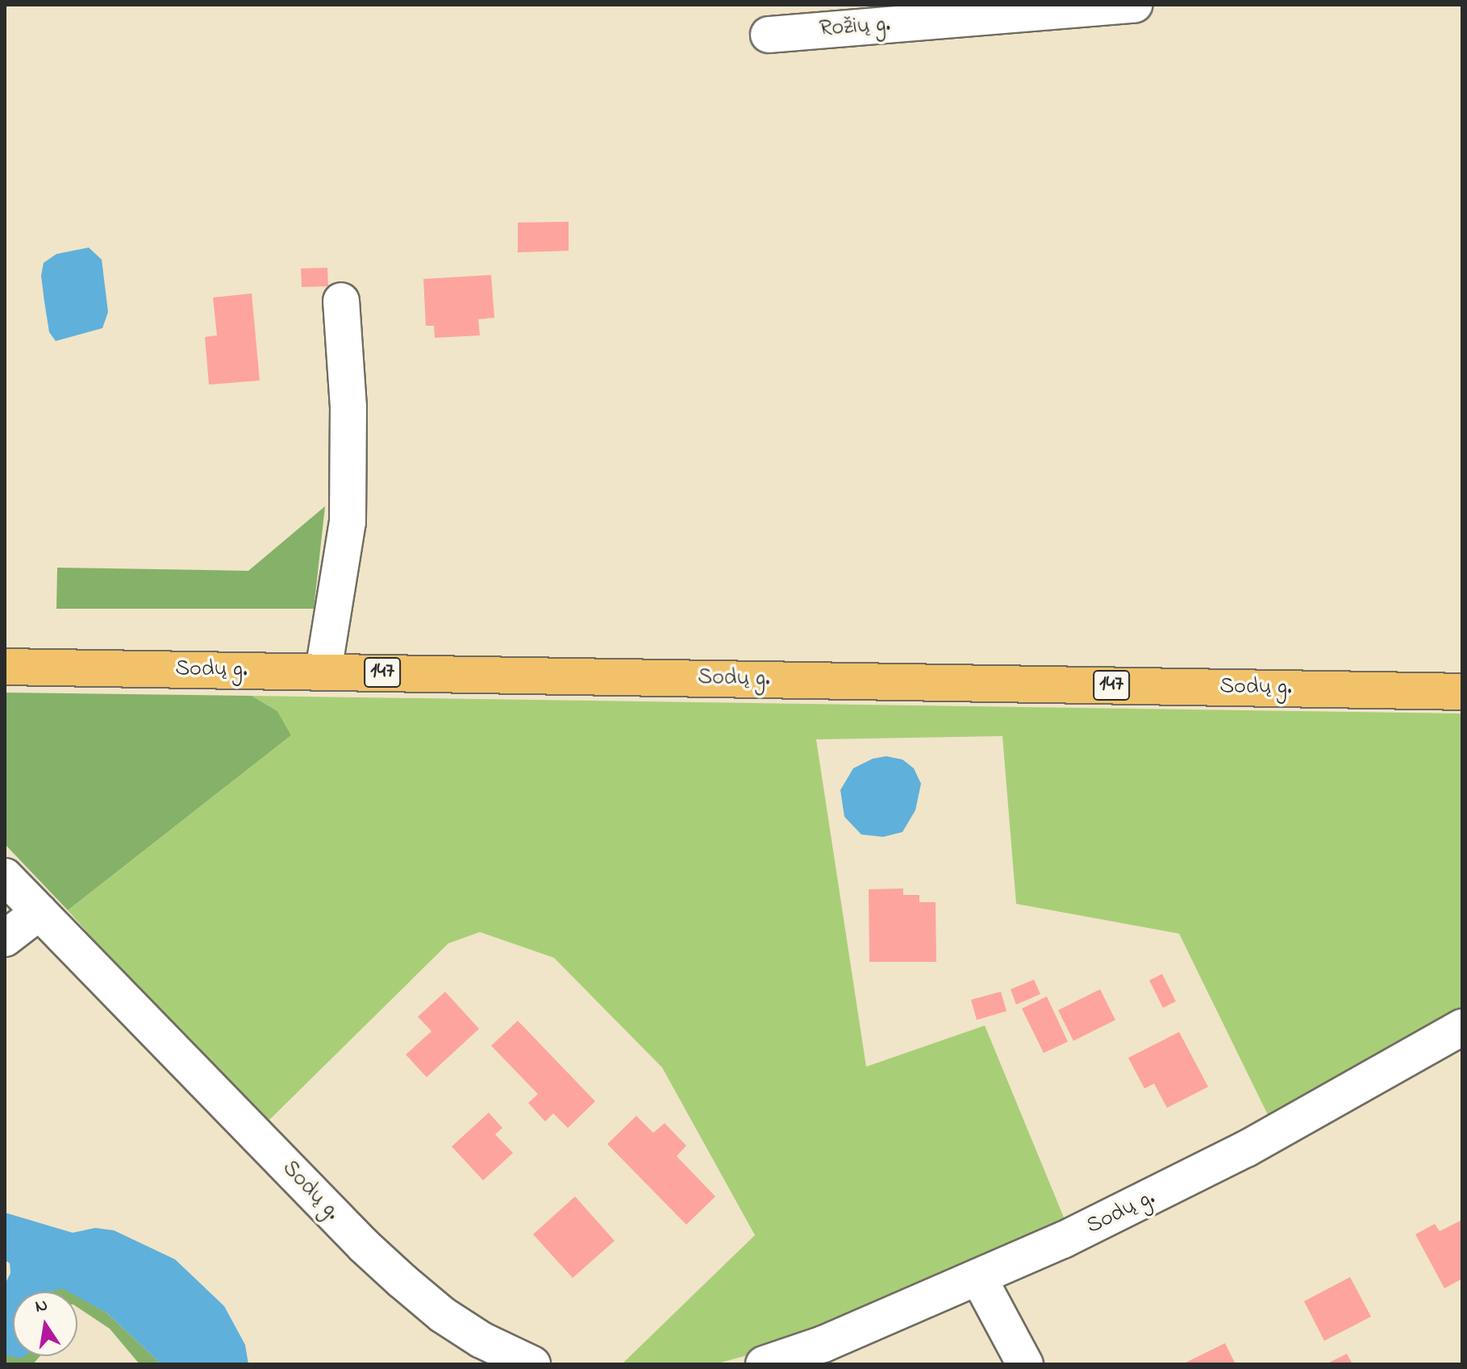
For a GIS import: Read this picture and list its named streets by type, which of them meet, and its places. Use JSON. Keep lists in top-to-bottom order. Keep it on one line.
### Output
{"streets":{"main road":["Sodų g.","147"],"street":["Rožių g."]},"north":"top"}
